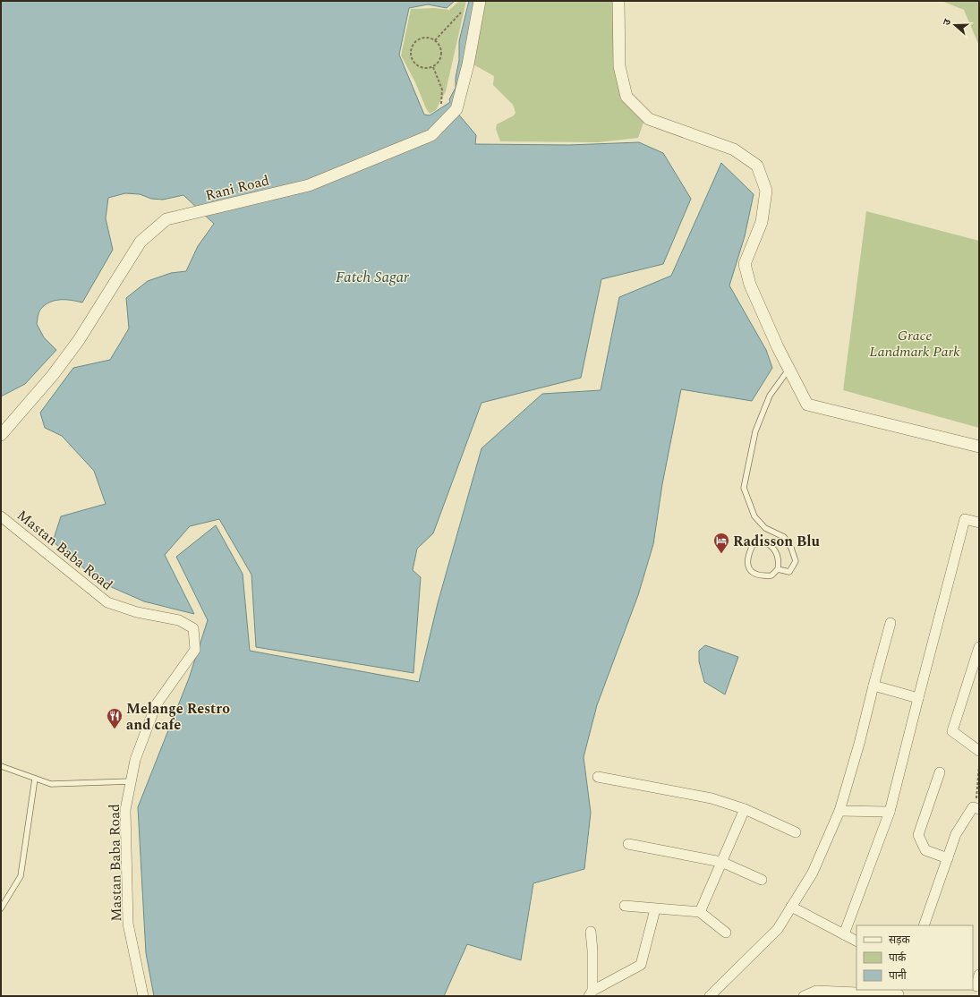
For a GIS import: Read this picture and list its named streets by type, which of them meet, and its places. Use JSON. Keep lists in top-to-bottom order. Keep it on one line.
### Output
{"streets":{"street":["Rani Road","Mastan Baba Road"]},"water":["Fateh Sagar"],"parks":["Grace Landmark Park"],"places":{"hotel":["Radisson Blu"],"restaurant":["Melange Restro and cafe"]},"legend":["सड़क","पार्क","पानी"],"north":"left"}
